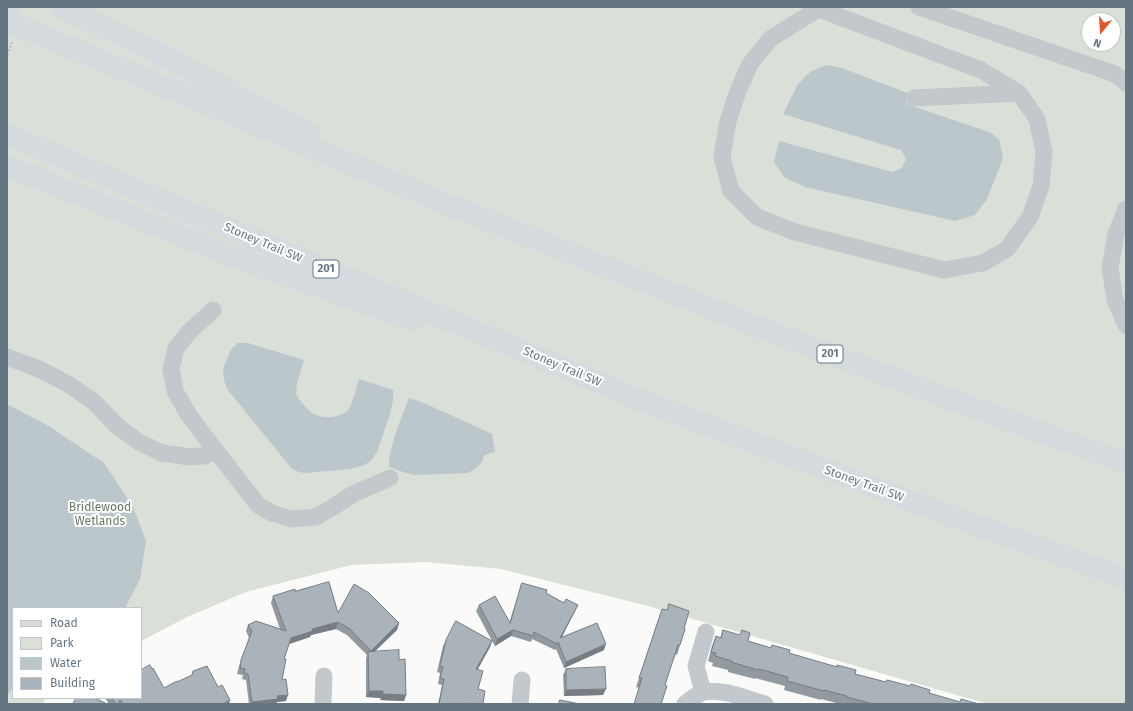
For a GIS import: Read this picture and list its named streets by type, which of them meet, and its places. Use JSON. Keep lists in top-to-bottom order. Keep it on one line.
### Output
{"streets":{"highway":["Stoney Trail SW","201"]},"parks":["Bridlewood Wetlands"],"legend":["Road","Park","Water","Building"],"north":"bottom"}
